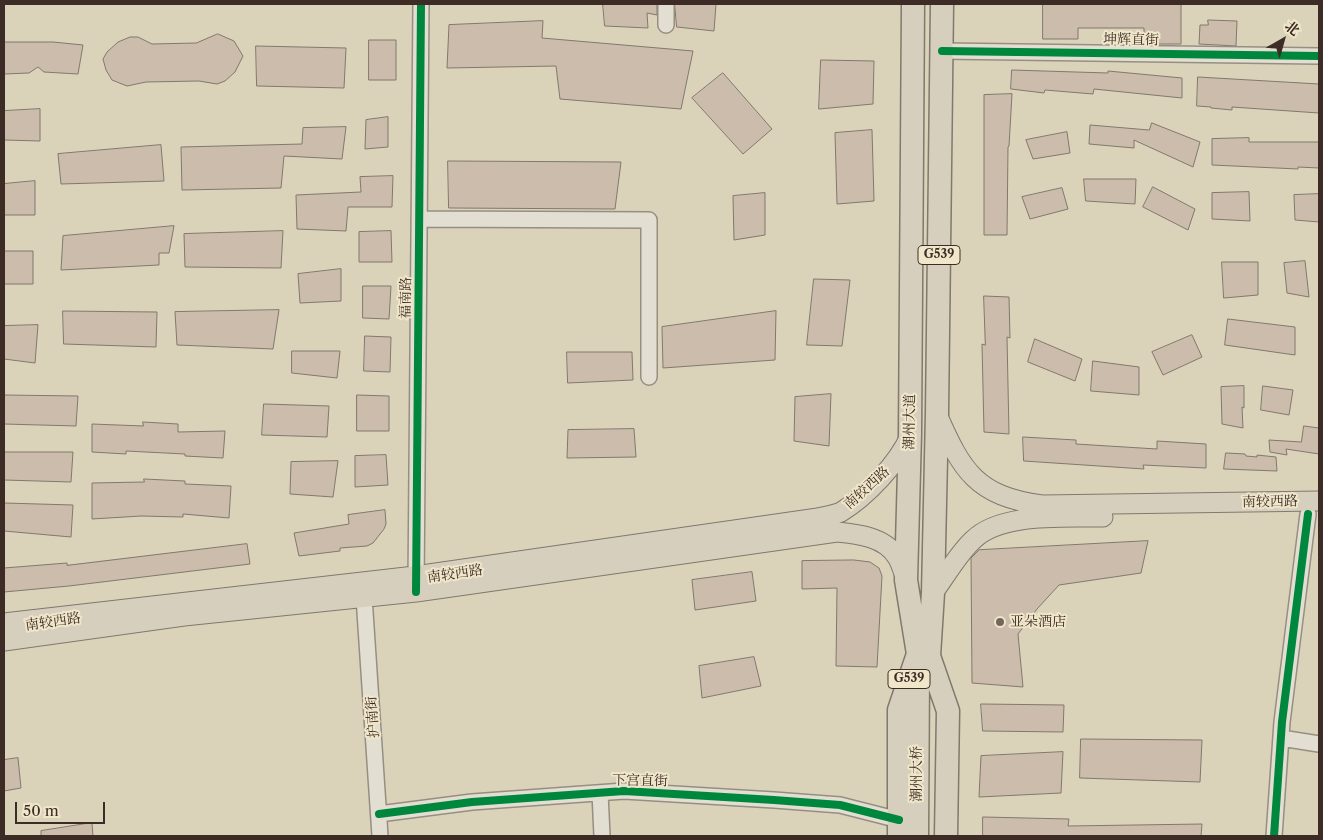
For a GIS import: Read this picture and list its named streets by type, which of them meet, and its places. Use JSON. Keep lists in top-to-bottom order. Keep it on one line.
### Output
{"streets":{"highway":["G539","潮州大道","潮州大桥"],"main road":["南较西路"],"street":["坤辉直街","福南路","护南街","下宫直街"]},"crossings":[["坤辉直街","潮州大道"],["福南路","南较西路"],["潮州大道","南较西路"],["潮州大道","下宫直街"],["南较西路","护南街"],["护南街","下宫直街"]],"places":["亚朵酒店"],"scale_bar":"50 m","north":"top right"}
